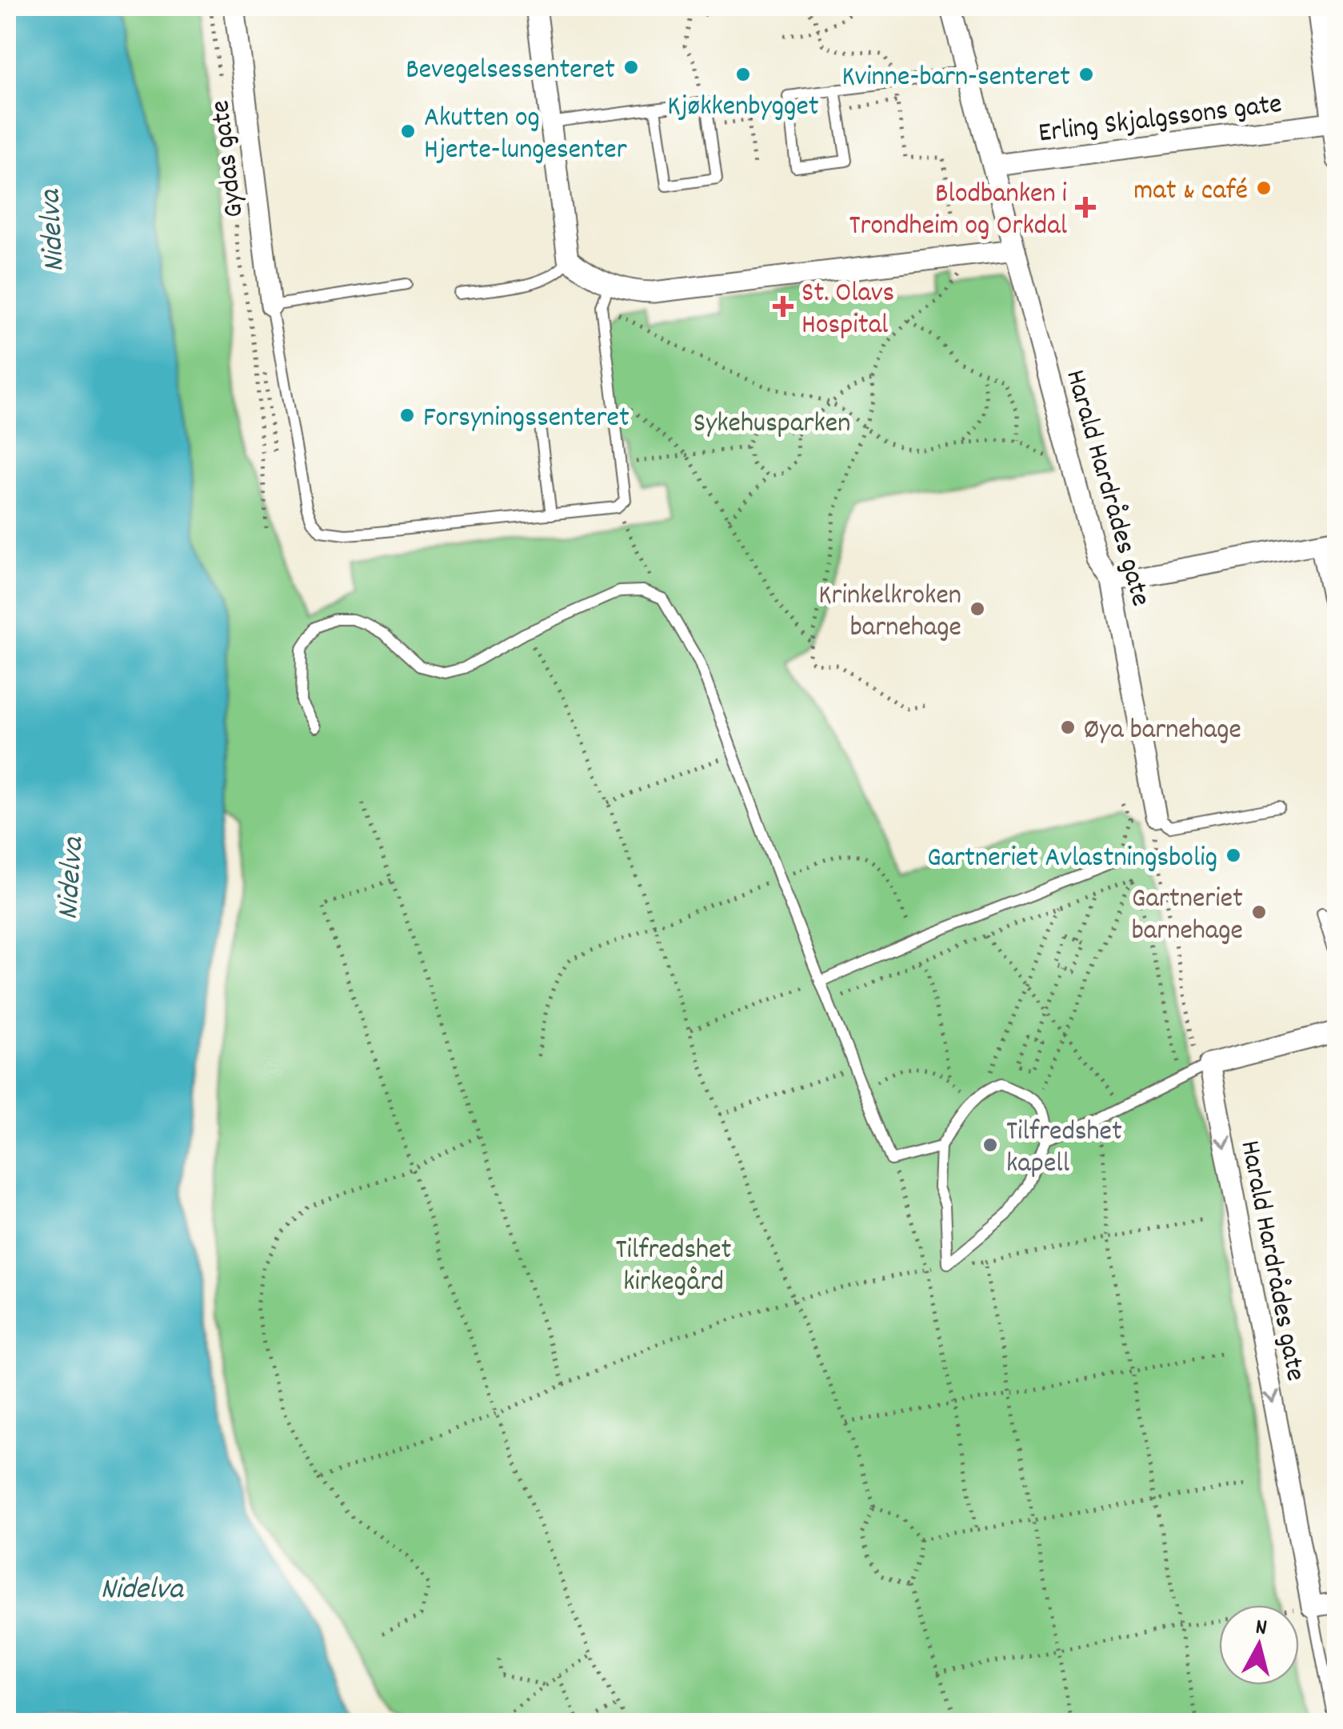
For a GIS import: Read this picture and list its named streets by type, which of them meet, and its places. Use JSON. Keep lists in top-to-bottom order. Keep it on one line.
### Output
{"streets":{"street":["Erling Skjalgssons gate","Gydas gate","Harald Hardrådes gate"]},"crossings":[["Erling Skjalgssons gate","Harald Hardrådes gate"]],"one_way":["Harald Hardrådes gate"],"water":["Nidelva"],"parks":["Sykehusparken","Tilfredshet kirkegård"],"places":{"other":["Bevegelsessenteret","Kjøkkenbygget","Kvinne-barn-senteret","Akutten og Hjerte-lungesenter","mat & café","Forsyningssenteret","Krinkelkroken barnehage","Øya barnehage","Gartneriet Avlastningsbolig","Gartneriet barnehage","Tilfredshet kapell"],"health":["Blodbanken i Trondheim og Orkdal","St. Olavs Hospital"]},"north":"top"}
